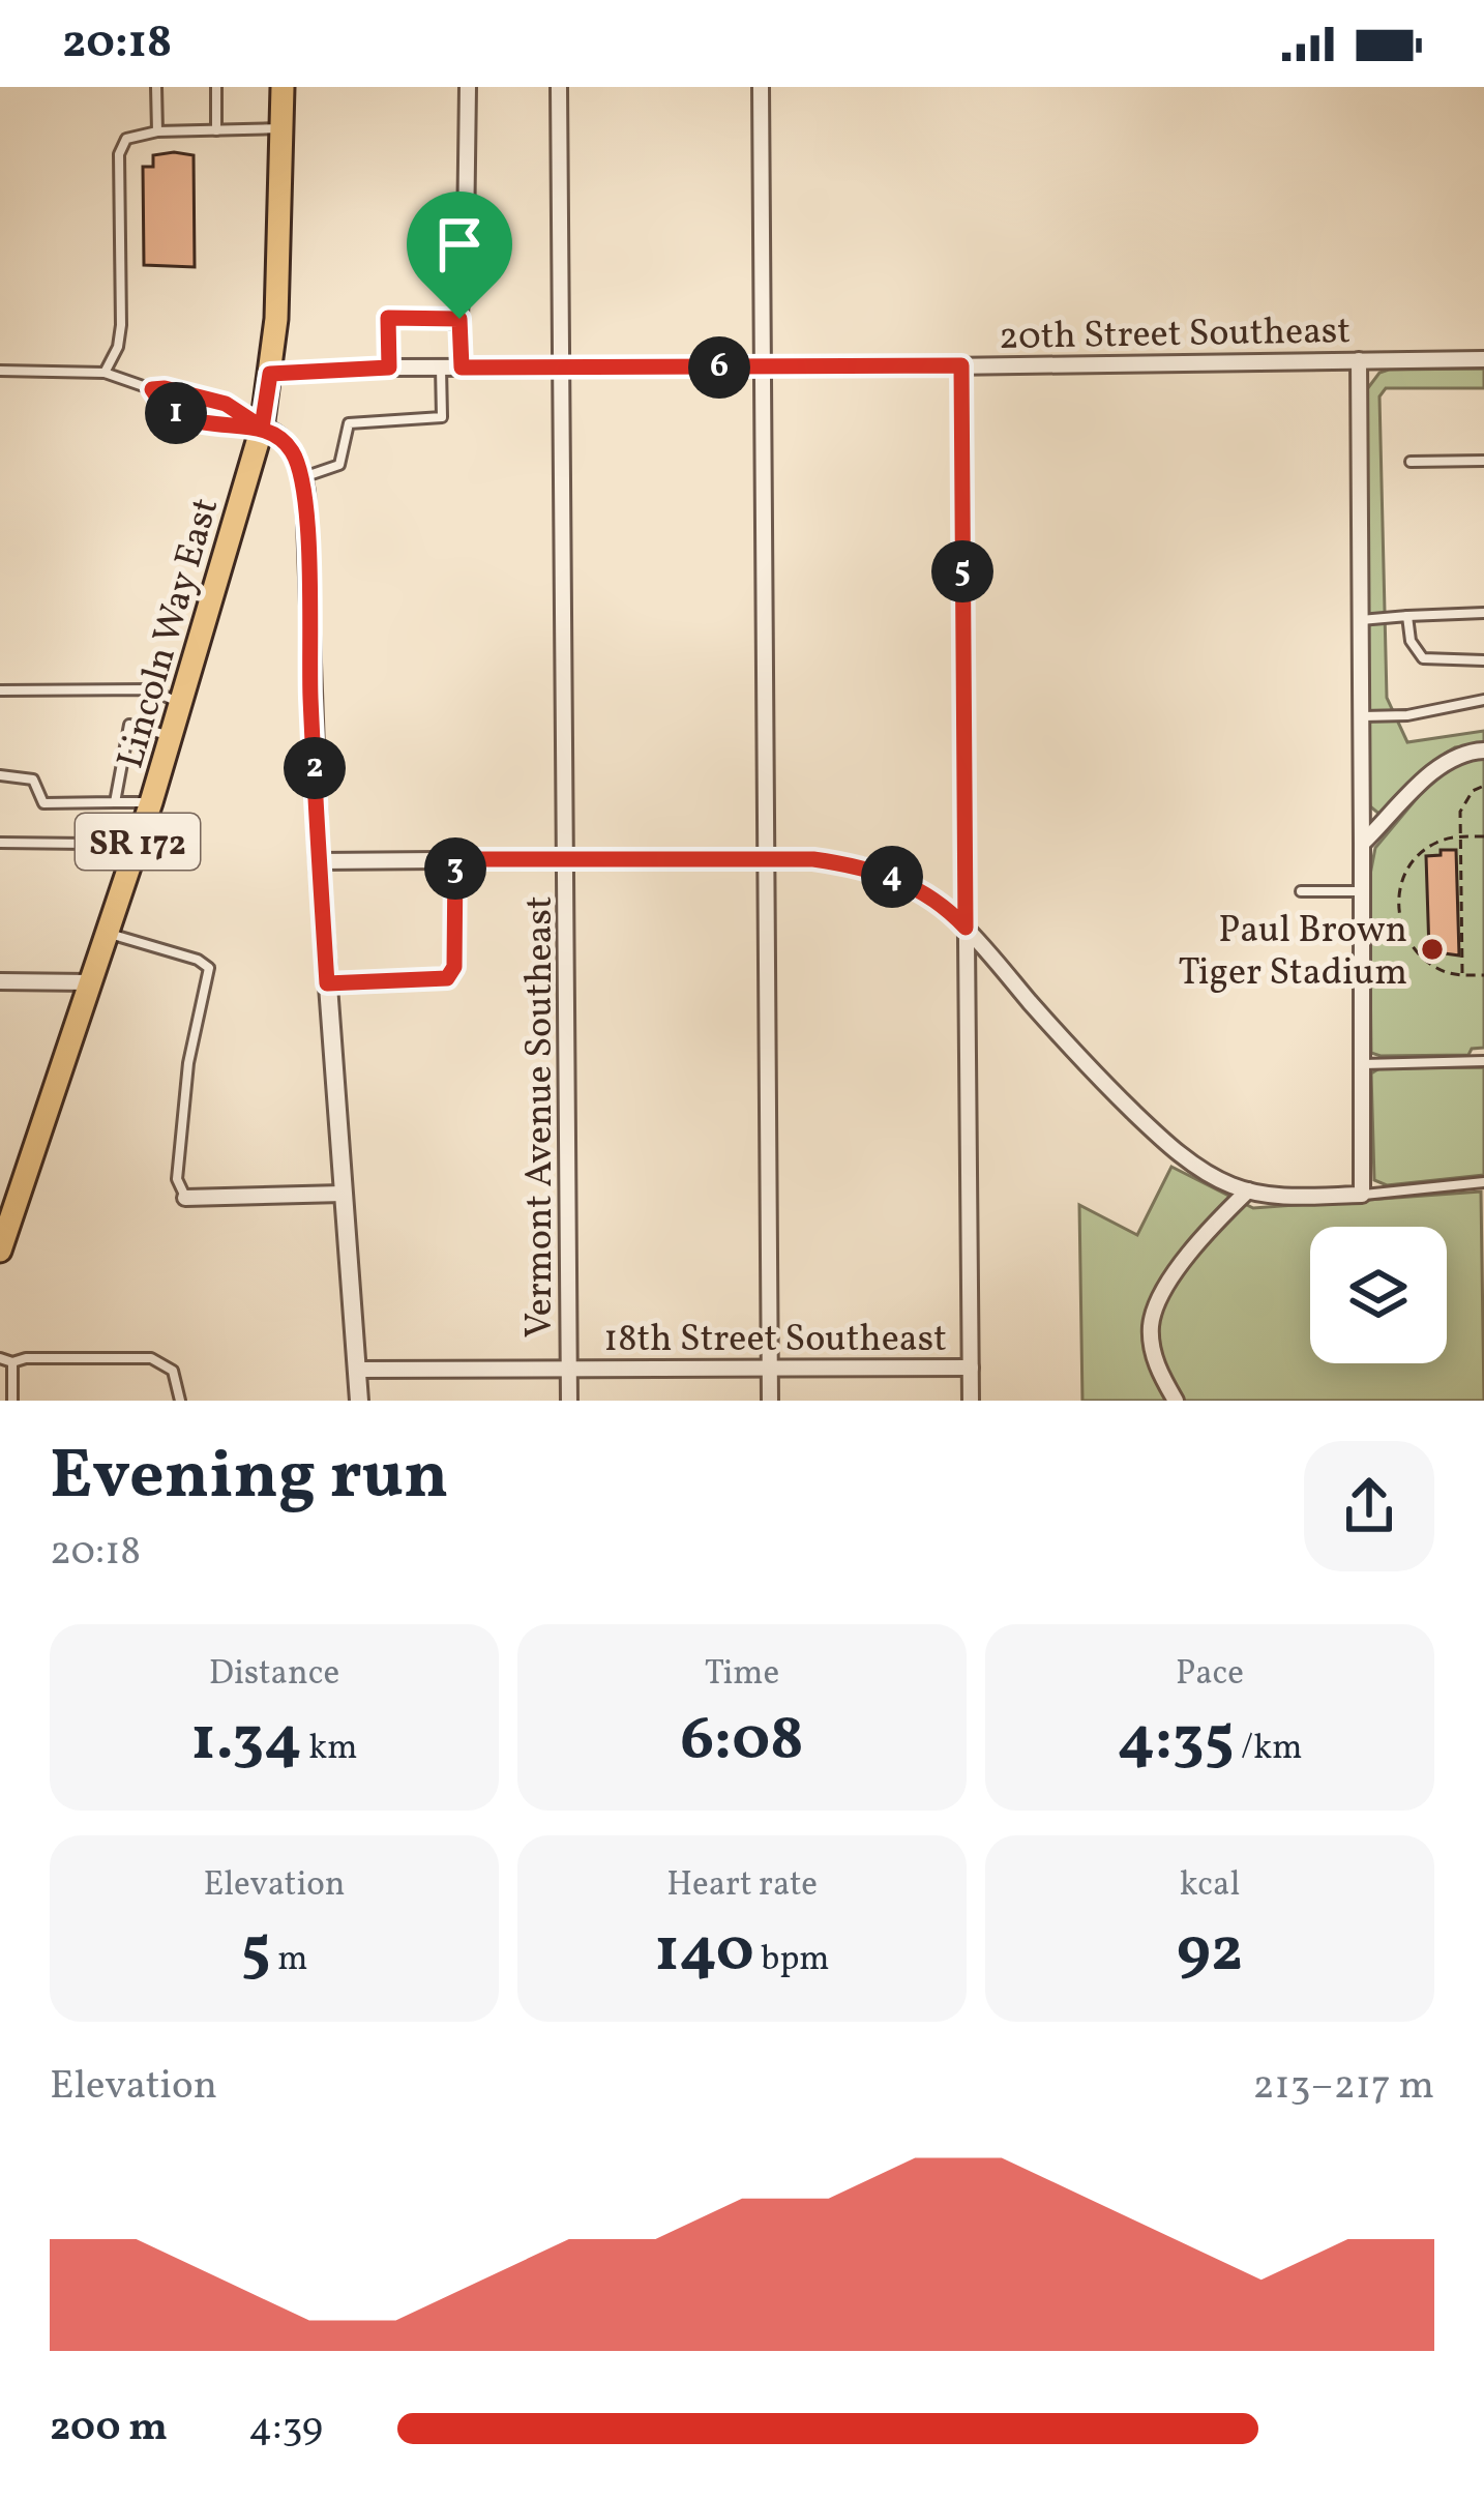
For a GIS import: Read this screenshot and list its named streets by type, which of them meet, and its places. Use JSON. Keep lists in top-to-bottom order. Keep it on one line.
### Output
{"streets":{"main road":["Lincoln Way East","SR 172"],"street":["20th Street Southeast","Vermont Avenue Southeast","18th Street Southeast"]},"crossings":[["20th Street Southeast","Lincoln Way East"],["20th Street Southeast","Vermont Avenue Southeast"],["Vermont Avenue Southeast","18th Street Southeast"]],"places":["Paul Brown Tiger Stadium"],"page":{"status":"20:18","pins":["6","1","5","2","3","4"],"heading":["Evening run","20:18"],"stats":[["Distance","1.34 km"],["Time","6:08"],["Pace","4:35 /km"],["Elevation","5 m"],["Heart rate","140 bpm"],["kcal","92"]],"chart":["Elevation","213–217 m"],"list":[{"name":"200 m","note":"4:39"}]}}
